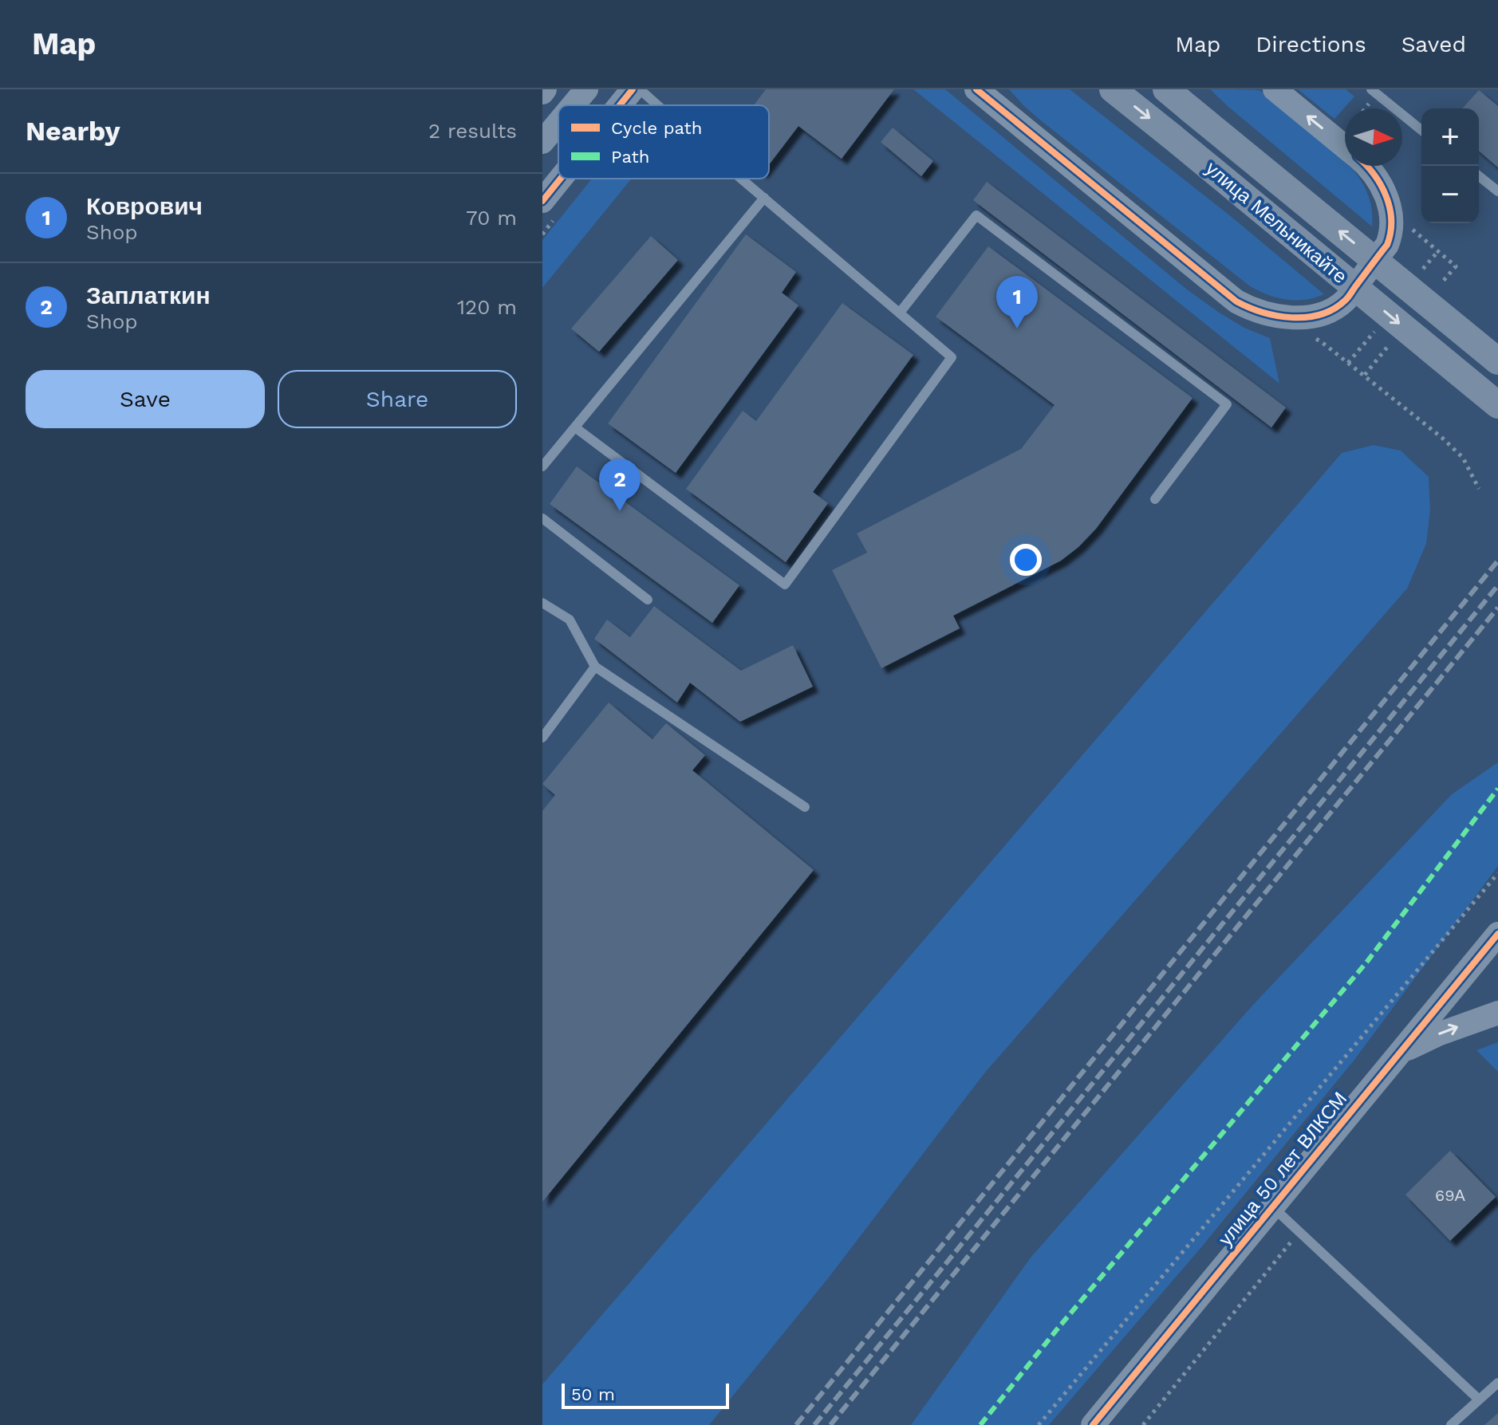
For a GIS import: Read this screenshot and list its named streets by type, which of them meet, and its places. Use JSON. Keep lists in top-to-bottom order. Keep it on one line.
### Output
{"streets":{"main road":["улица Мельникайте"],"street":["улица 50 лет ВЛКСМ"]},"house_numbers":["69А"],"legend":["Cycle path","Path"],"scale_bar":"50 m","north":"right","page":{"header":"Map","nav":["Map","Directions","Saved"],"heading":["Nearby","2 results"],"map_buttons":["+","−"],"list":[{"mark":"1","name":"Коврович","note":"Shop","value":"70 m"},{"mark":"2","name":"Заплаткин","note":"Shop","value":"120 m"}],"pins":["1","2"],"buttons":["Save","Share"],"scale":"50 m"}}
